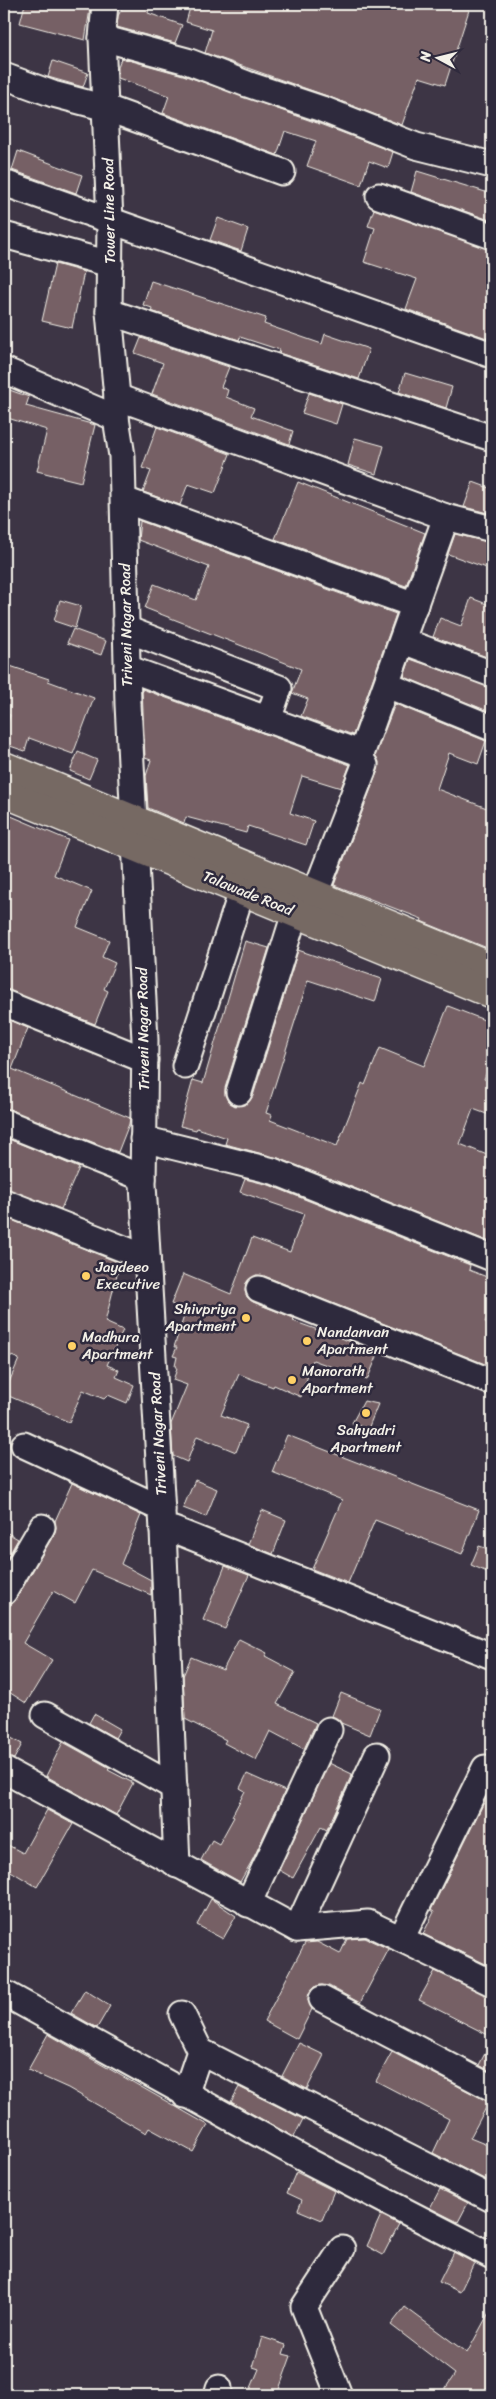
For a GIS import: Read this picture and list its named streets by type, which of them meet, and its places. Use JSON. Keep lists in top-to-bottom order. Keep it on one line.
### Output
{"streets":{"main road":["Talawade Road"],"street":["Tower Line Road","Triveni Nagar Road"]},"crossings":[["Tower Line Road","Triveni Nagar Road"],["Triveni Nagar Road","Talawade Road"]],"places":["Jaydeeo Executive","Shivpriya Apartment","Nandanvan Apartment","Madhura Apartment","Manorath Apartment","Sahyadri Apartment"],"north":"left"}
